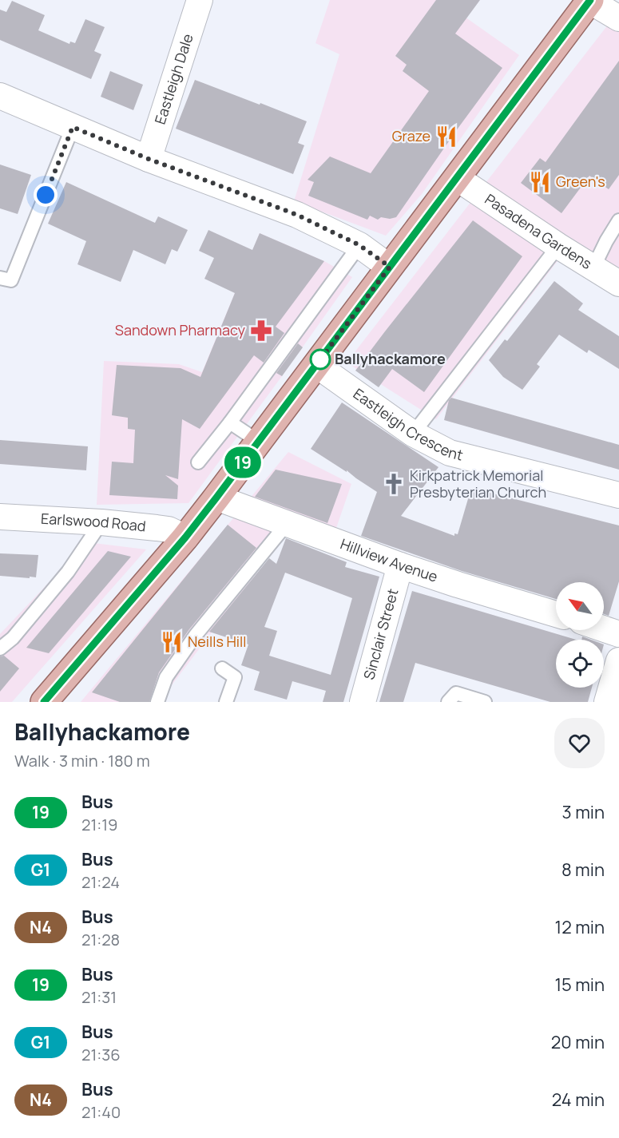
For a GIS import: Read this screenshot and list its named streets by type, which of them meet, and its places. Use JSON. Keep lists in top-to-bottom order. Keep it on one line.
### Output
{"streets":{"street":["Eastleigh Dale","Pasadena Gardens","Eastleigh Crescent","Earlswood Road","Hillview Avenue","Sinclair Street"]},"crossings":[["Hillview Avenue","Sinclair Street"]],"places":{"restaurant":["Graze","Green's","Neills Hill"],"pharmacy":["Sandown Pharmacy"],"other":["Ballyhackamore"],"church":["Kirkpatrick Memorial Presbyterian Church"]},"lines":["bus line 19"],"north":"top left","page":{"on_map":"19","heading":["Ballyhackamore","Walk · 3 min · 180 m"],"list":[{"mark":"19","name":"Bus","note":"21:19","value":"3 min"},{"mark":"G1","name":"Bus","note":"21:24","value":"8 min"},{"mark":"N4","name":"Bus","note":"21:28","value":"12 min"},{"mark":"19","name":"Bus","note":"21:31","value":"15 min"},{"mark":"G1","name":"Bus","note":"21:36","value":"20 min"},{"mark":"N4","name":"Bus","note":"21:40","value":"24 min"}]}}
